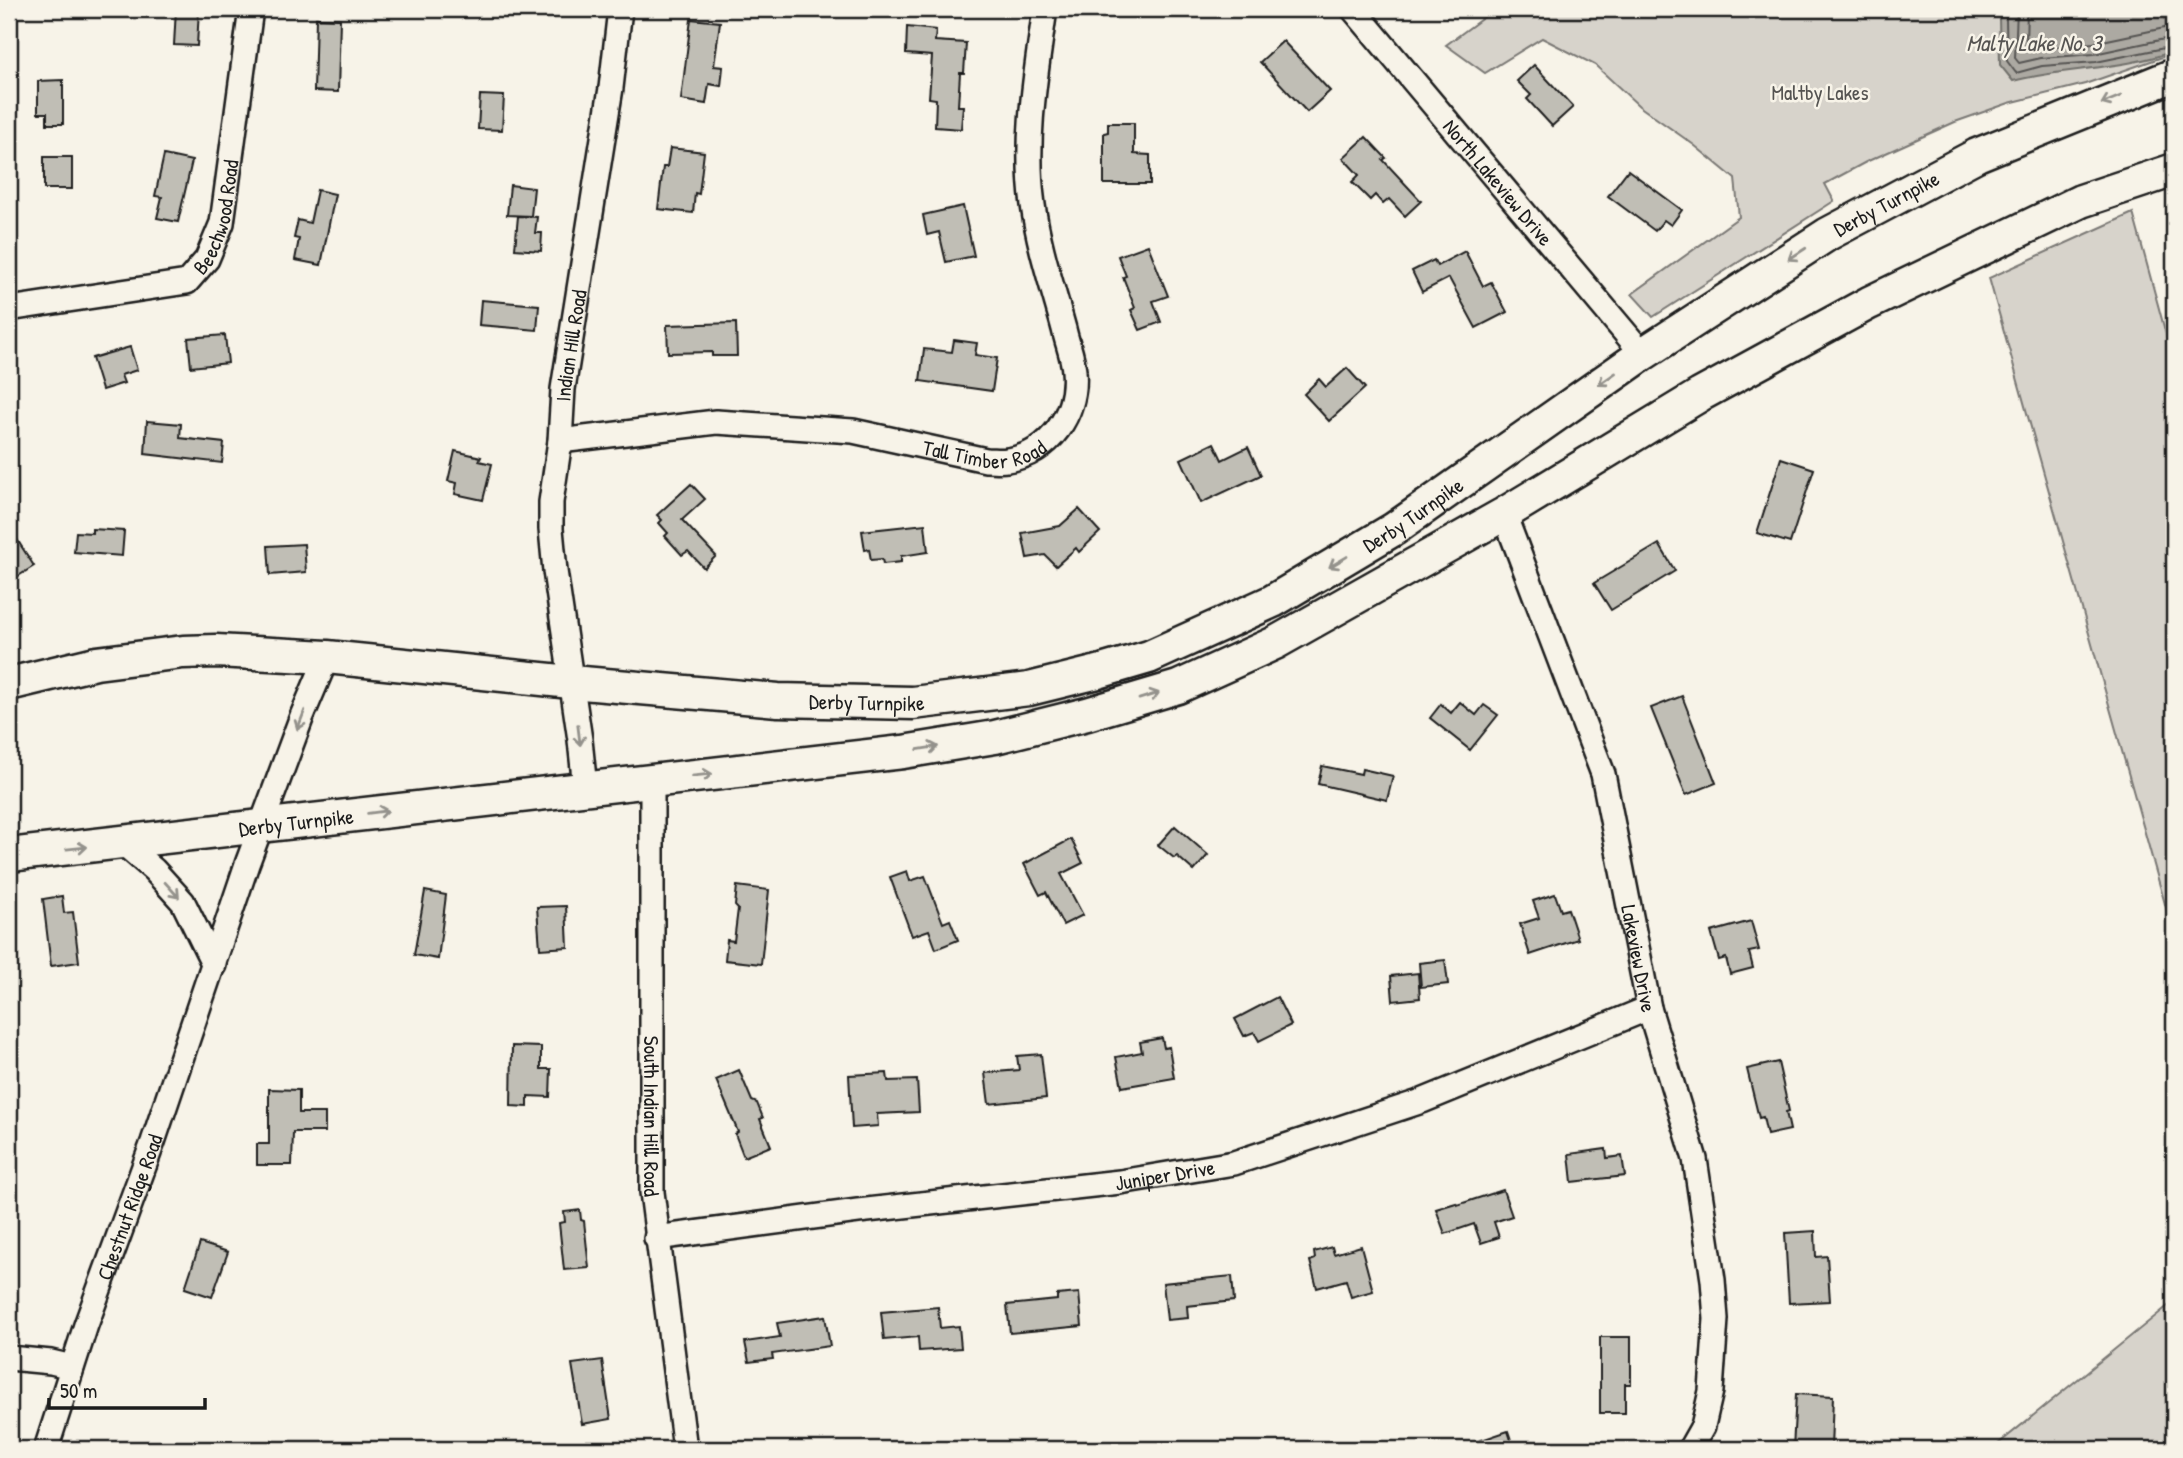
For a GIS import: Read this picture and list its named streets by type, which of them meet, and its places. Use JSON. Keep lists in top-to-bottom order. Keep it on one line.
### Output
{"streets":{"highway":["Derby Turnpike"],"street":["North Lakeview Drive","Beechwood Road","Indian Hill Road","Tall Timber Road","Lakeview Drive","South Indian Hill Road","Juniper Drive","Chestnut Ridge Road"]},"crossings":[["North Lakeview Drive","Derby Turnpike"],["Derby Turnpike","Indian Hill Road"],["Derby Turnpike","Lakeview Drive"],["Derby Turnpike","South Indian Hill Road"],["Derby Turnpike","Chestnut Ridge Road"],["Indian Hill Road","Tall Timber Road"],["Lakeview Drive","Juniper Drive"],["South Indian Hill Road","Juniper Drive"]],"water":["Malty Lake No. 3"],"parks":["Maltby Lakes"],"scale_bar":"50 m"}
